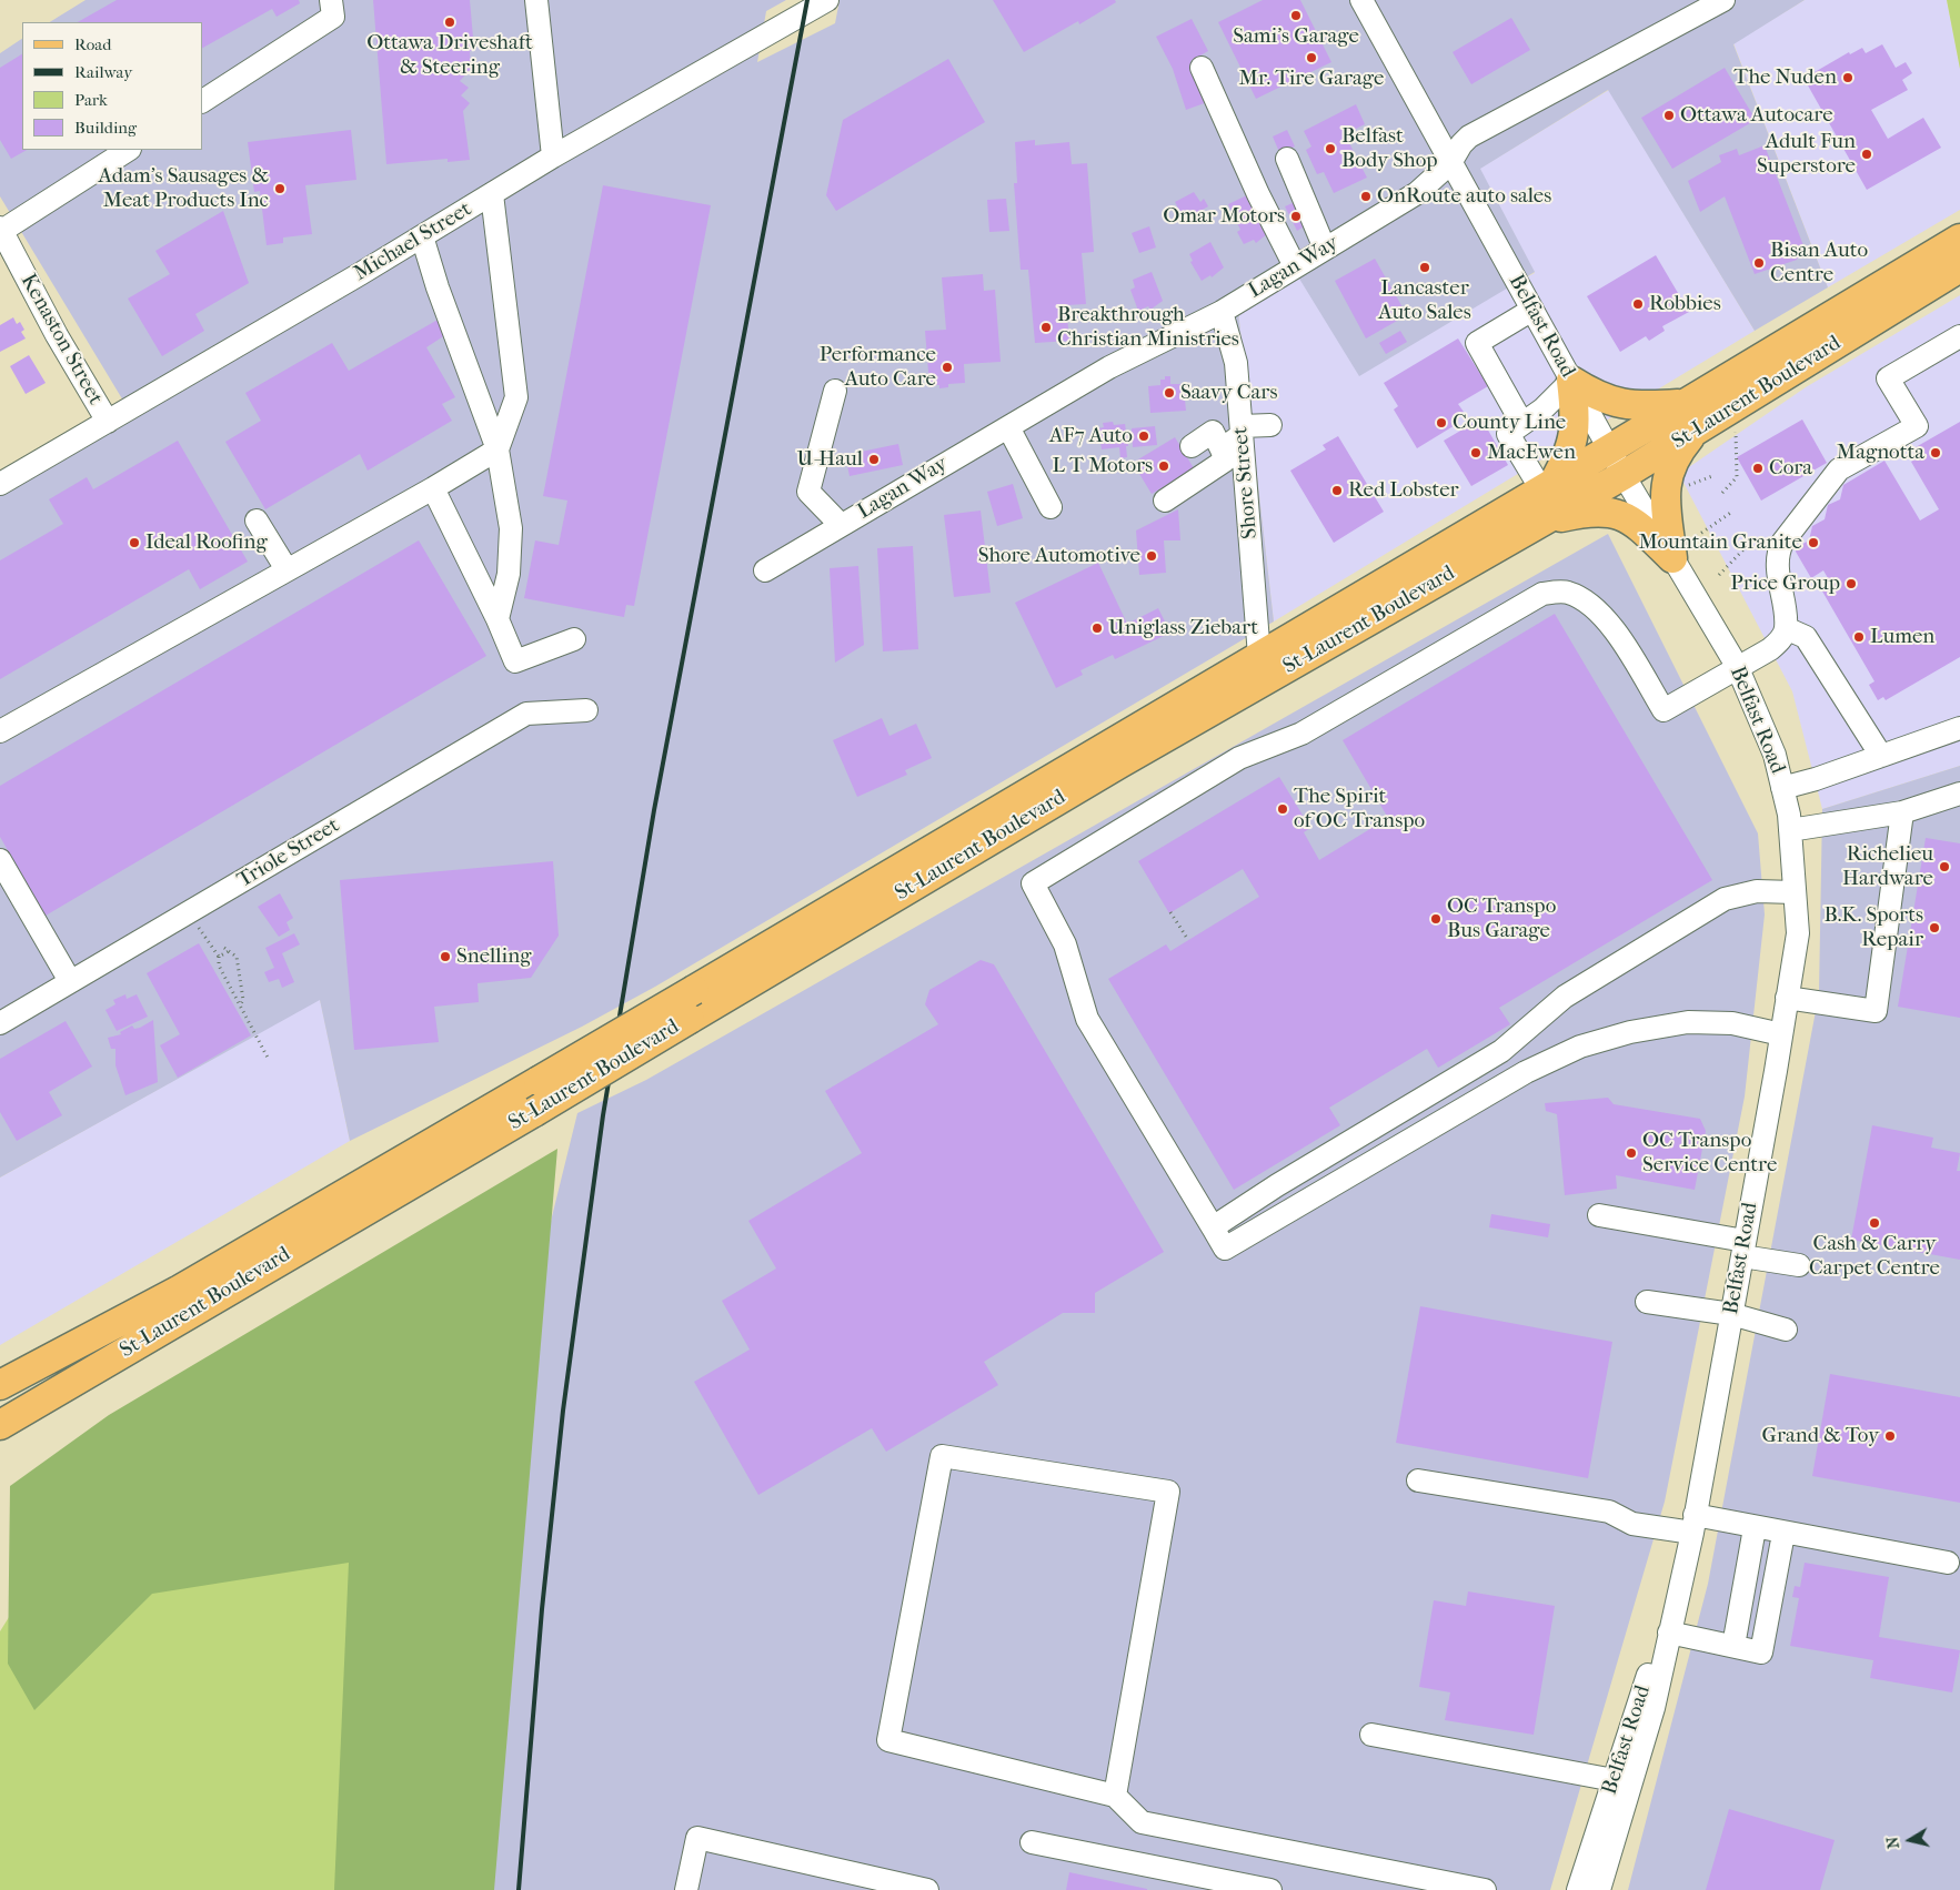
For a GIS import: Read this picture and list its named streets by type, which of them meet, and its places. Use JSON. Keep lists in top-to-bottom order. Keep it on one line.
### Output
{"streets":{"main road":["St-Laurent Boulevard"],"street":["Michael Street","Lagan Way","Belfast Road","Kenaston Street","Shore Street","Triole Street"]},"crossings":[["Michael Street","Kenaston Street"],["Lagan Way","Belfast Road"],["Lagan Way","Shore Street"],["Belfast Road","St-Laurent Boulevard"],["St-Laurent Boulevard","Shore Street"]],"places":["Sami's Garage","Ottawa Driveshaft & Steering","Mr. Tire Garage","The Nuden","Ottawa Autocare","Belfast Body Shop","Adult Fun Superstore","Adam's Sausages & Meat Products Inc","OnRoute auto sales","Omar Motors","Bisan Auto Centre","Lancaster Auto Sales","Robbies","Breakthrough Christian Ministries","Performance Auto Care","Saavy Cars","County Line","AF7 Auto","MacEwen","Magnotta","U-Haul","L T Motors","Cora","Red Lobster","Ideal Roofing","Mountain Granite","Shore Automotive","Price Group","Uniglass Ziebart","Lumen","The Spirit of OC Transpo","Richelieu Hardware","OC Transpo Bus Garage","B.K. Sports Repair","Snelling","OC Transpo Service Centre","Cash & Carry Carpet Centre","Grand & Toy"],"legend":["Road","Railway","Park","Building"],"north":"left"}
